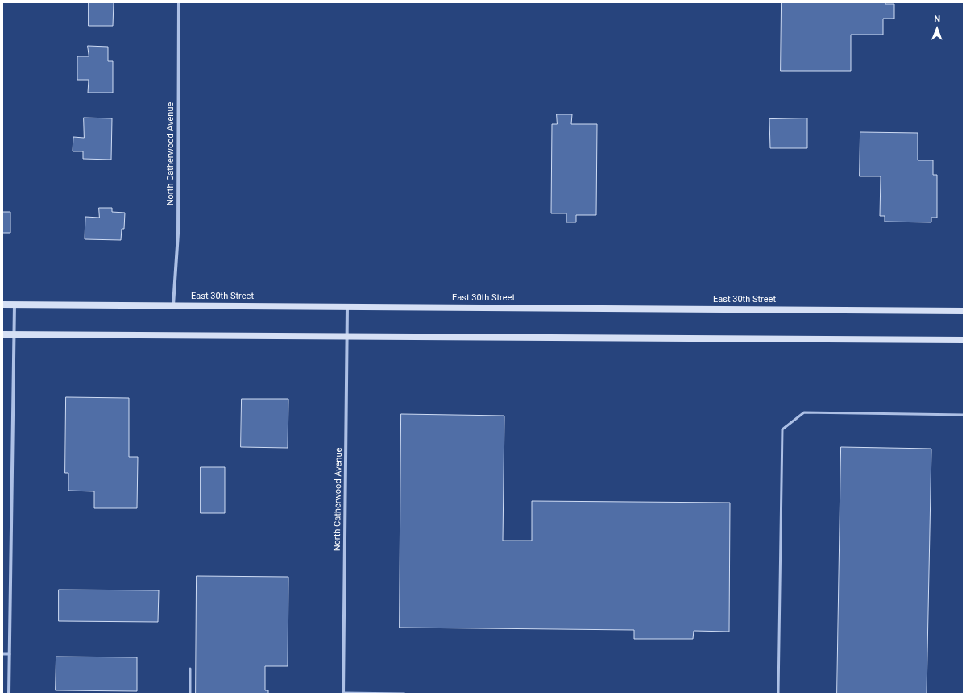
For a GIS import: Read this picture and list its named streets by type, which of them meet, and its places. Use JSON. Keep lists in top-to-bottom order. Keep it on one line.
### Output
{"streets":{"main road":["East 30th Street"],"street":["North Catherwood Avenue"]},"crossings":[["North Catherwood Avenue","East 30th Street"]],"north":"top"}
